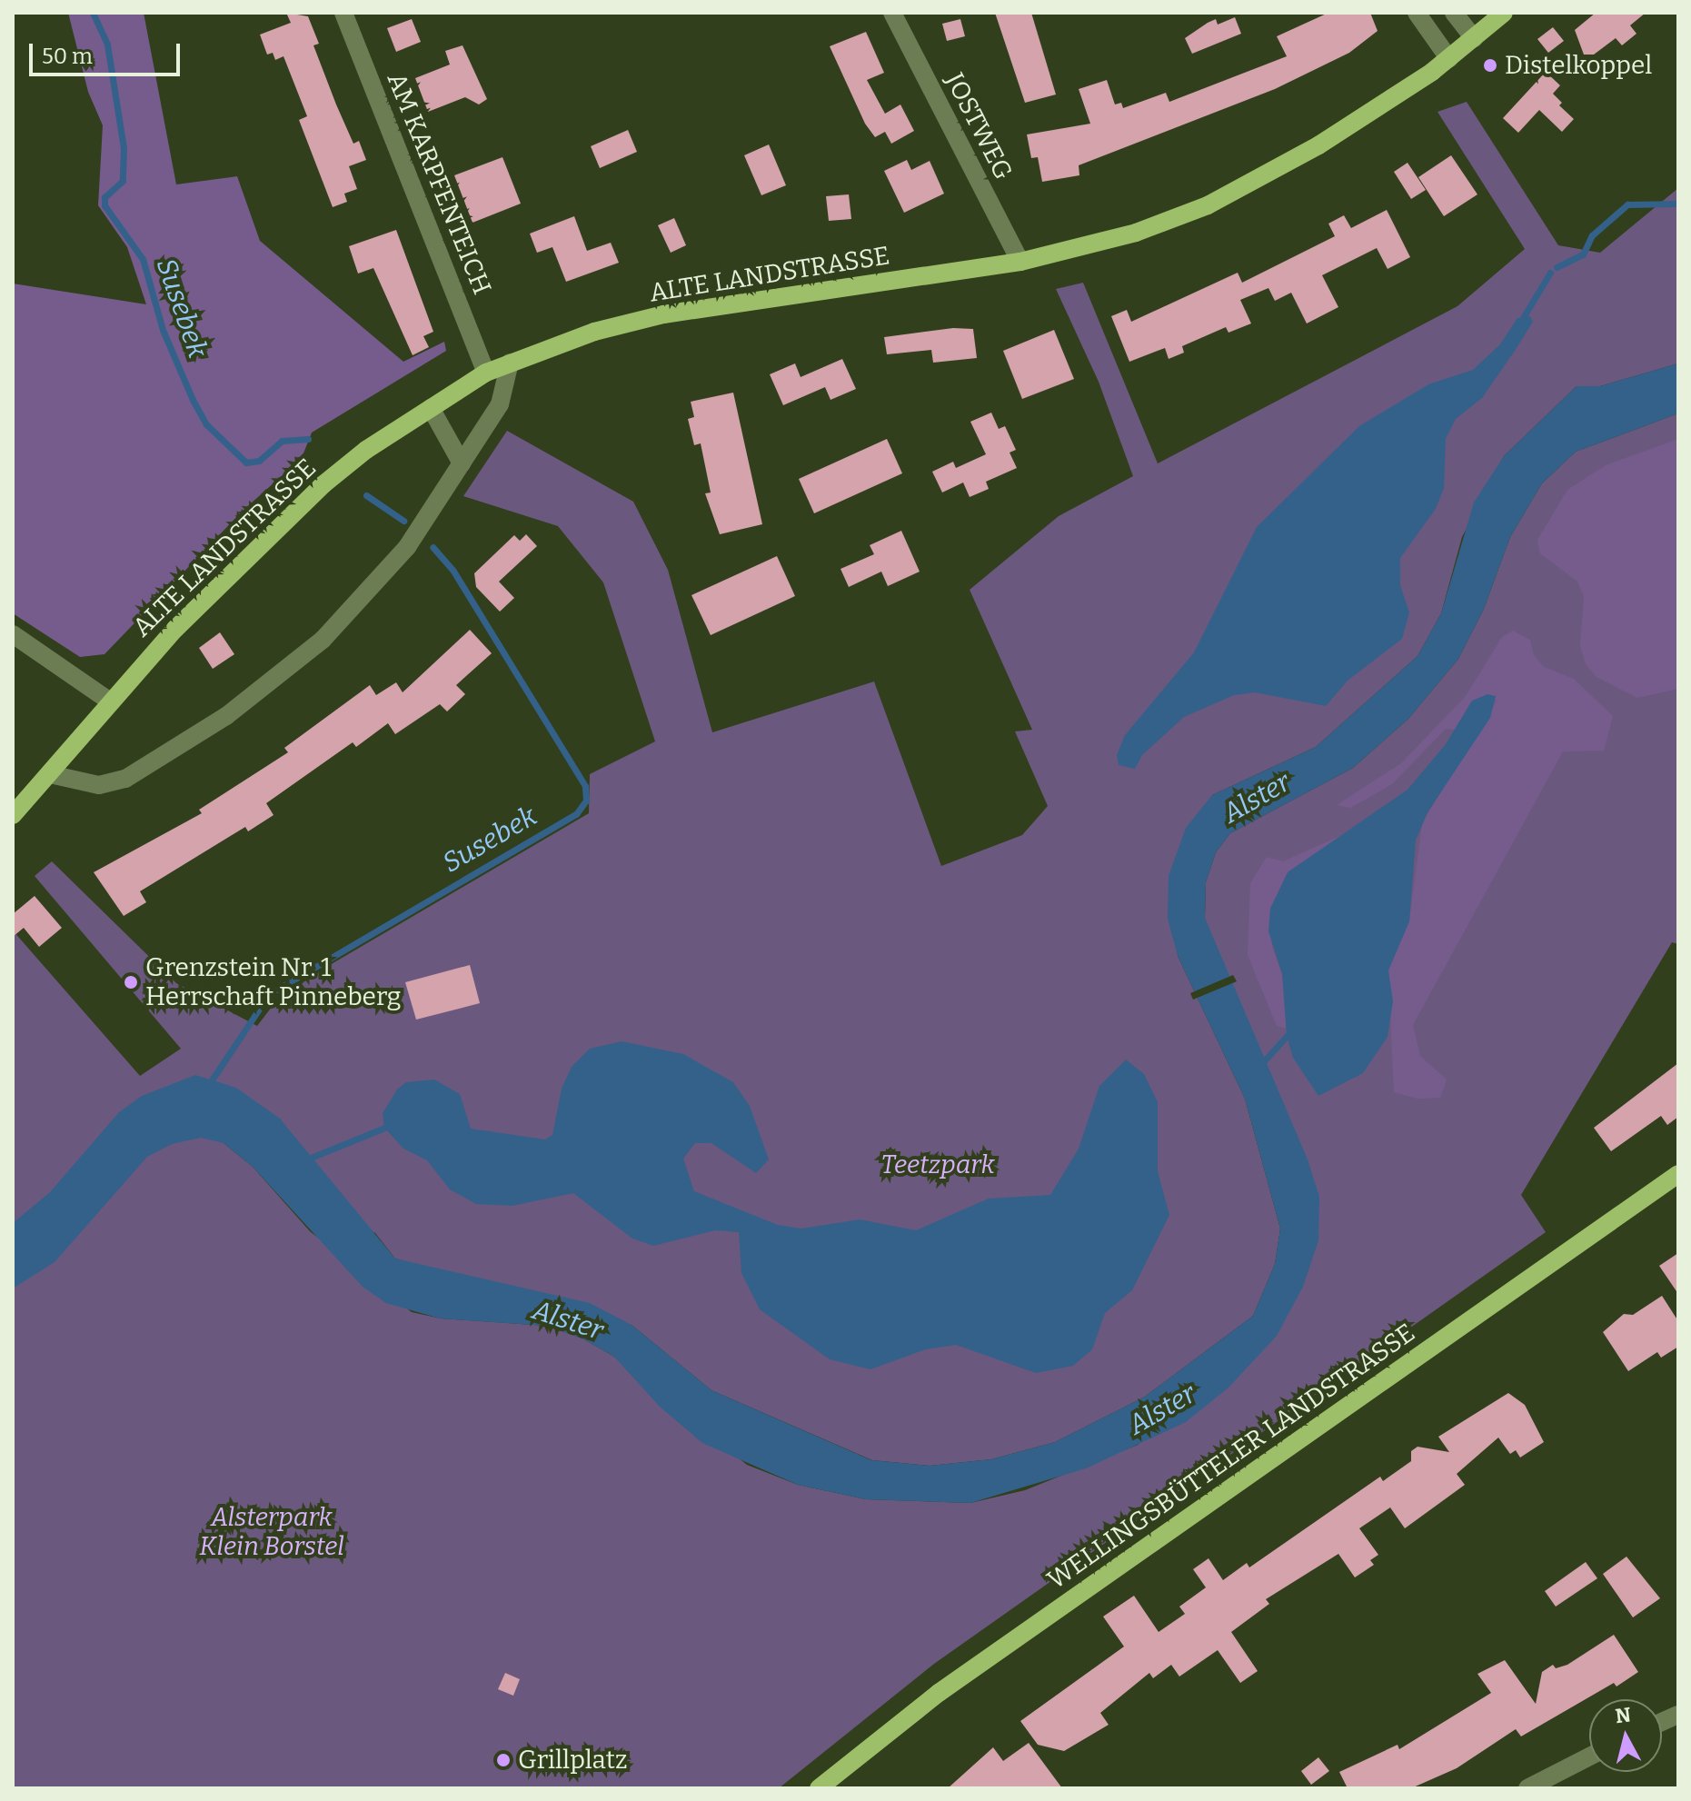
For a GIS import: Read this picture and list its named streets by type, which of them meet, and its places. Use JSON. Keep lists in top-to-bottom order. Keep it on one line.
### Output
{"streets":{"main road":["ALTE LANDSTRASSE","WELLINGSBÜTTELER LANDSTRASSE"],"street":["JOSTWEG","AM KARPFENTEICH"]},"crossings":[["JOSTWEG","ALTE LANDSTRASSE"],["AM KARPFENTEICH","ALTE LANDSTRASSE"]],"water":["Susebek","Alster"],"parks":["Teetzpark","Alsterpark Klein Borstel"],"places":["Distelkoppel","Grenzstein Nr. 1 Herrschaft Pinneberg","Grillplatz"],"scale_bar":"50 m","north":"top"}
